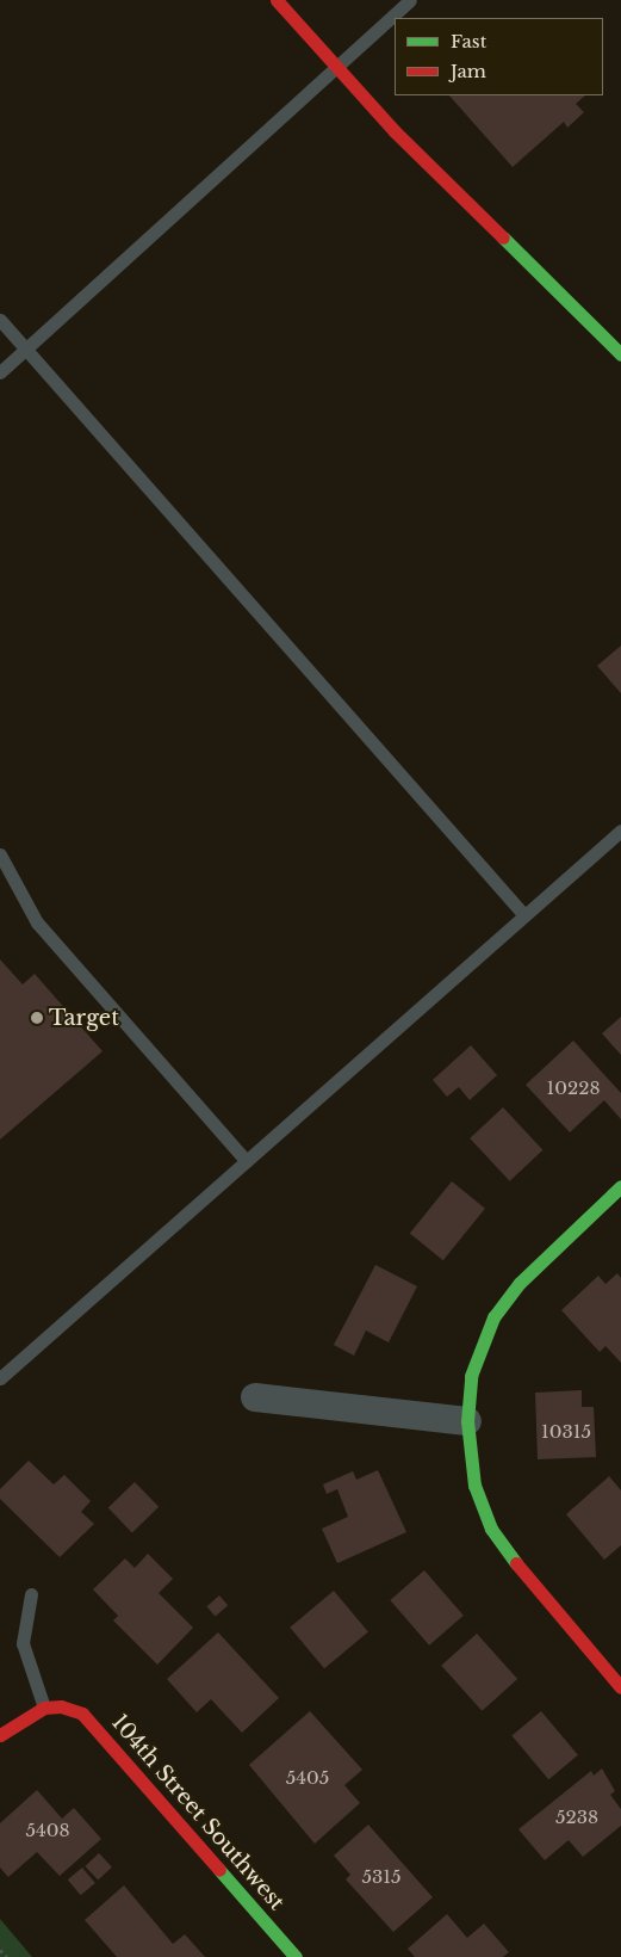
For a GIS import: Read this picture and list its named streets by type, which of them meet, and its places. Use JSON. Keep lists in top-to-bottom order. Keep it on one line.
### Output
{"streets":{"street":["104th Street Southwest"]},"places":["Target"],"house_numbers":["10228","10315","5405","5238","5408","5315"],"legend":["Fast","Jam"]}
